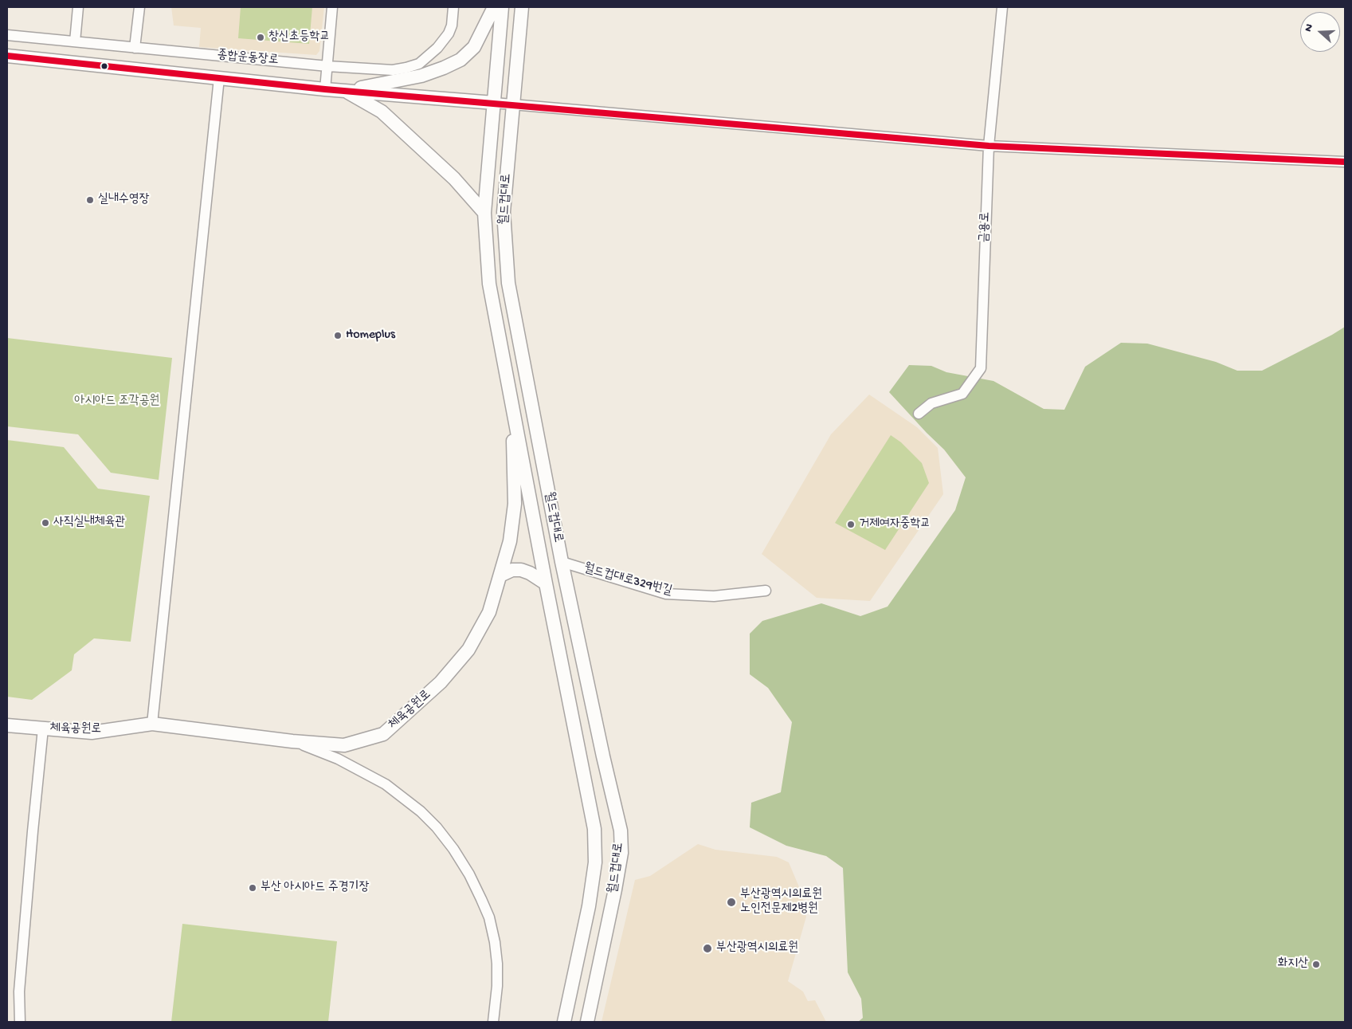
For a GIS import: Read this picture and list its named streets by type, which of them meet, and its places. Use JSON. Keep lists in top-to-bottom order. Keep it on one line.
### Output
{"streets":{"main road":["종합운동장로","월드컵대로","체육공원로"],"street":["금용로","월드컵대로329번길"]},"crossings":[["종합운동장로","월드컵대로"],["월드컵대로","월드컵대로329번길"],["월드컵대로","체육공원로"]],"parks":["아시아드 조각공원"],"places":["창신초등학교","실내수영장","Homeplus","사직실내체육관","거제여자중학교","부산 아시아드 주경기장","부산광역시의료원 노인전문제2병원","부산광역시의료원","화지산"],"north":"left"}
